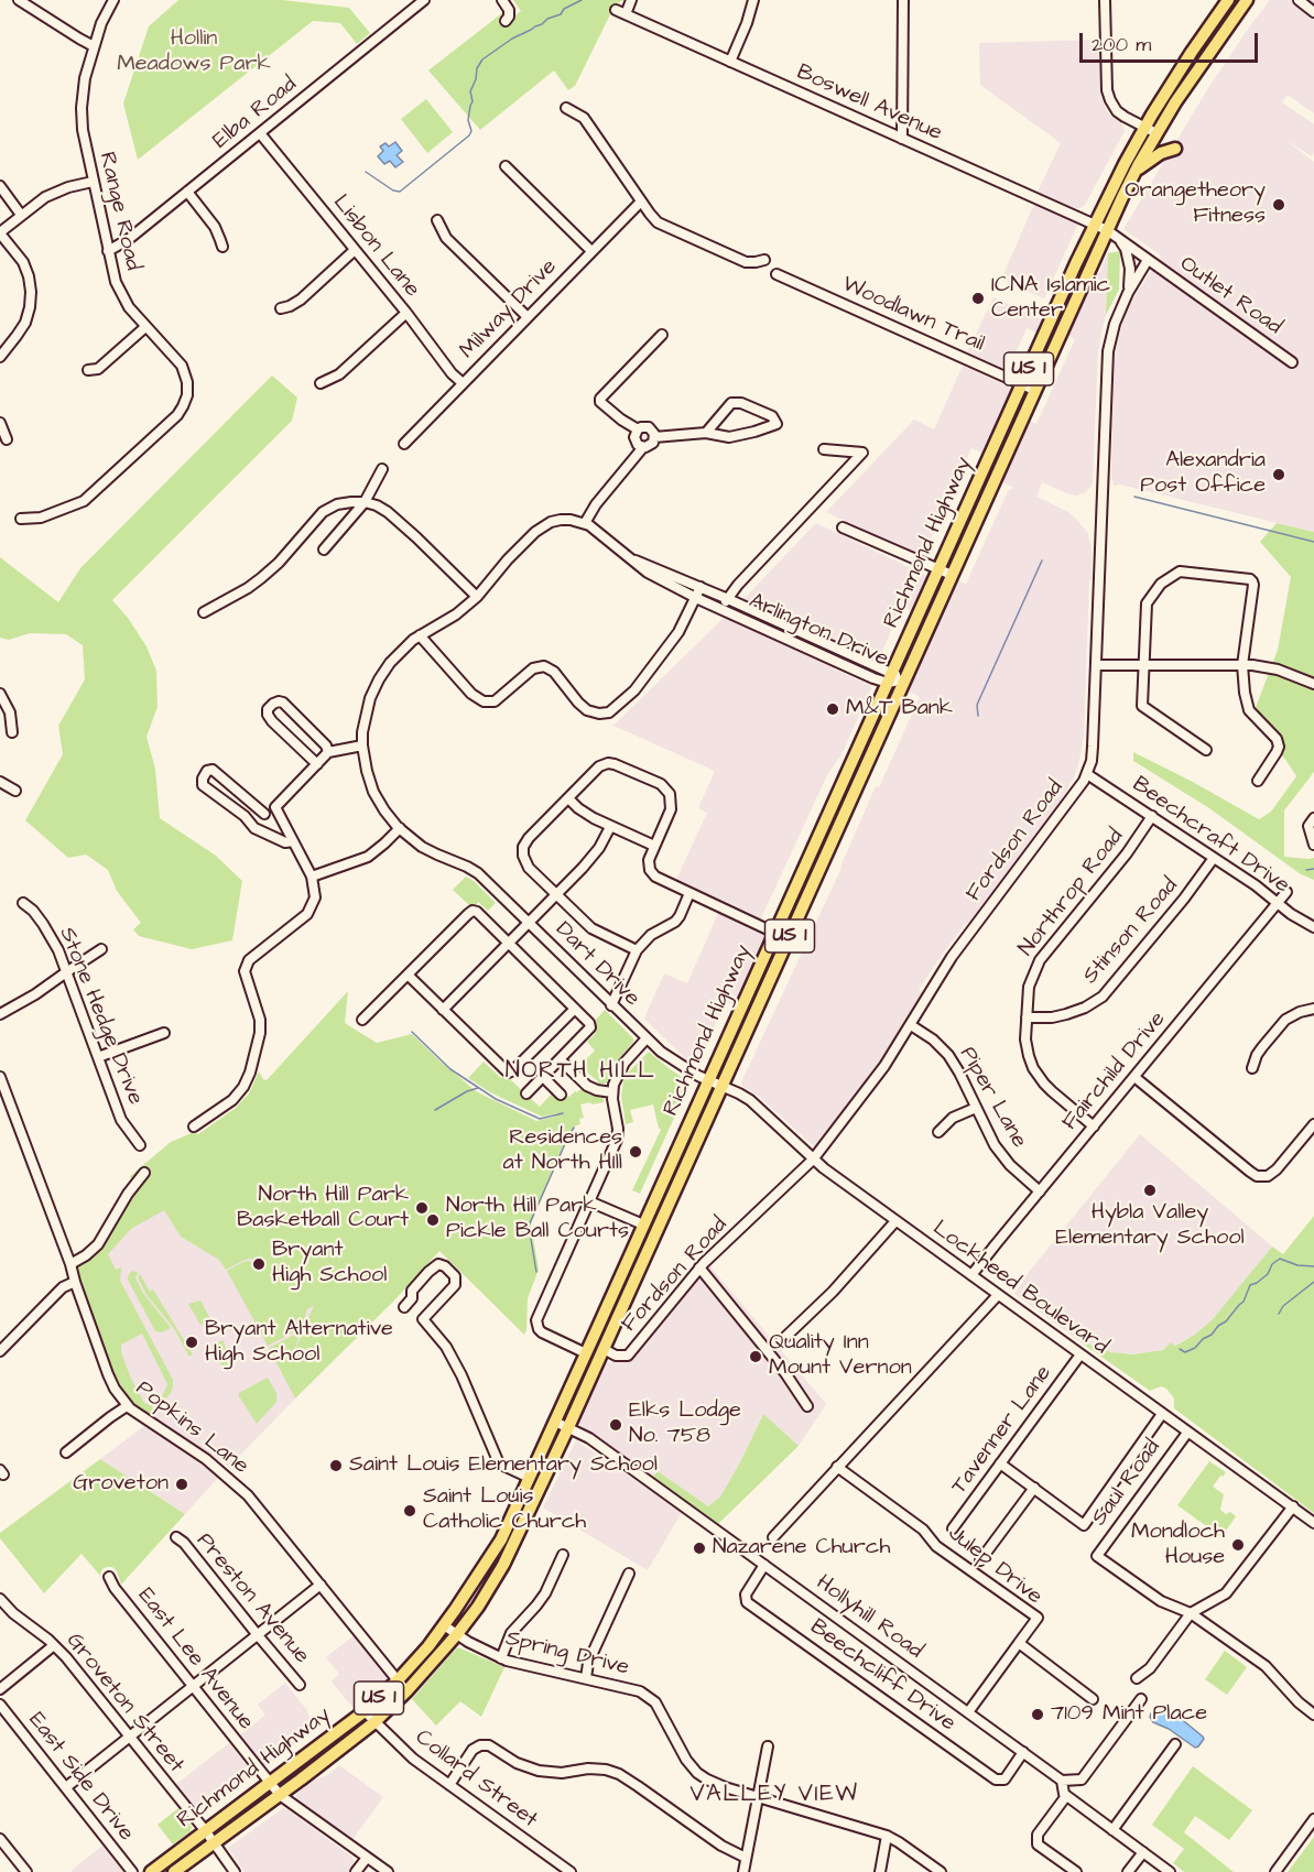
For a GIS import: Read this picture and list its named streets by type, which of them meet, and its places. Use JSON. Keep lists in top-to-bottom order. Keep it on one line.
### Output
{"streets":{"highway":["US 1","Richmond Highway"],"street":["Boswell Avenue","Elba Road","Range Road","Lisbon Lane","Outlet Road","Milway Drive","Woodlawn Trail","Arlington Drive","Beechcraft Drive","Fordson Road","Northrop Road","Stinson Road","Dart Drive","Stone Hedge Drive","Fairchild Drive","Piper Lane","Lockheed Boulevard","Popkins Lane","Tavenner Lane","Saul Road","Julep Drive","Preston Avenue","Hollyhill Road","Spring Drive","East Lee Avenue","Beechcliff Drive","Groveton Street","East Side Drive","Collard Street"]},"crossings":[["Boswell Avenue","Richmond Highway"],["Elba Road","Range Road"],["Elba Road","Lisbon Lane"],["Lisbon Lane","Milway Drive"],["Outlet Road","Fordson Road"],["Woodlawn Trail","Richmond Highway"],["Richmond Highway","Arlington Drive"],["Richmond Highway","Fordson Road"],["Richmond Highway","Dart Drive"],["Richmond Highway","Lockheed Boulevard"],["Richmond Highway","Popkins Lane"],["Richmond Highway","Hollyhill Road"],["Richmond Highway","Spring Drive"],["Richmond Highway","East Lee Avenue"],["Richmond Highway","Groveton Street"],["Richmond Highway","Collard Street"],["Beechcraft Drive","Fordson Road"],["Beechcraft Drive","Northrop Road"],["Beechcraft Drive","Stinson Road"],["Beechcraft Drive","Fairchild Drive"],["Fordson Road","Piper Lane"],["Fordson Road","Lockheed Boulevard"],["Northrop Road","Stinson Road"],["Northrop Road","Fairchild Drive"],["Dart Drive","Lockheed Boulevard"],["Fairchild Drive","Piper Lane"],["Fairchild Drive","Lockheed Boulevard"],["Lockheed Boulevard","Tavenner Lane"],["Lockheed Boulevard","Saul Road"],["Hollyhill Road","Beechcliff Drive"]],"districts":["NORTH HILL","VALLEY VIEW"],"parks":["Hollin Meadows Park"],"places":["Orangetheory Fitness","ICNA Islamic Center","Alexandria Post Office","M&T Bank","Residences at North HIll","Hybla Valley Elementary School","North Hill Park Basketball Court","North Hill Park Pickle Ball Courts","Bryant High School","Bryant Alternative High School","Quality Inn Mount Vernon","Elks Lodge No. 758","Saint Louis Elementary School","Groveton","Saint Louis Catholic Church","Mondloch House","Nazarene Church","7109 Mint Place"],"scale_bar":"200 m"}
